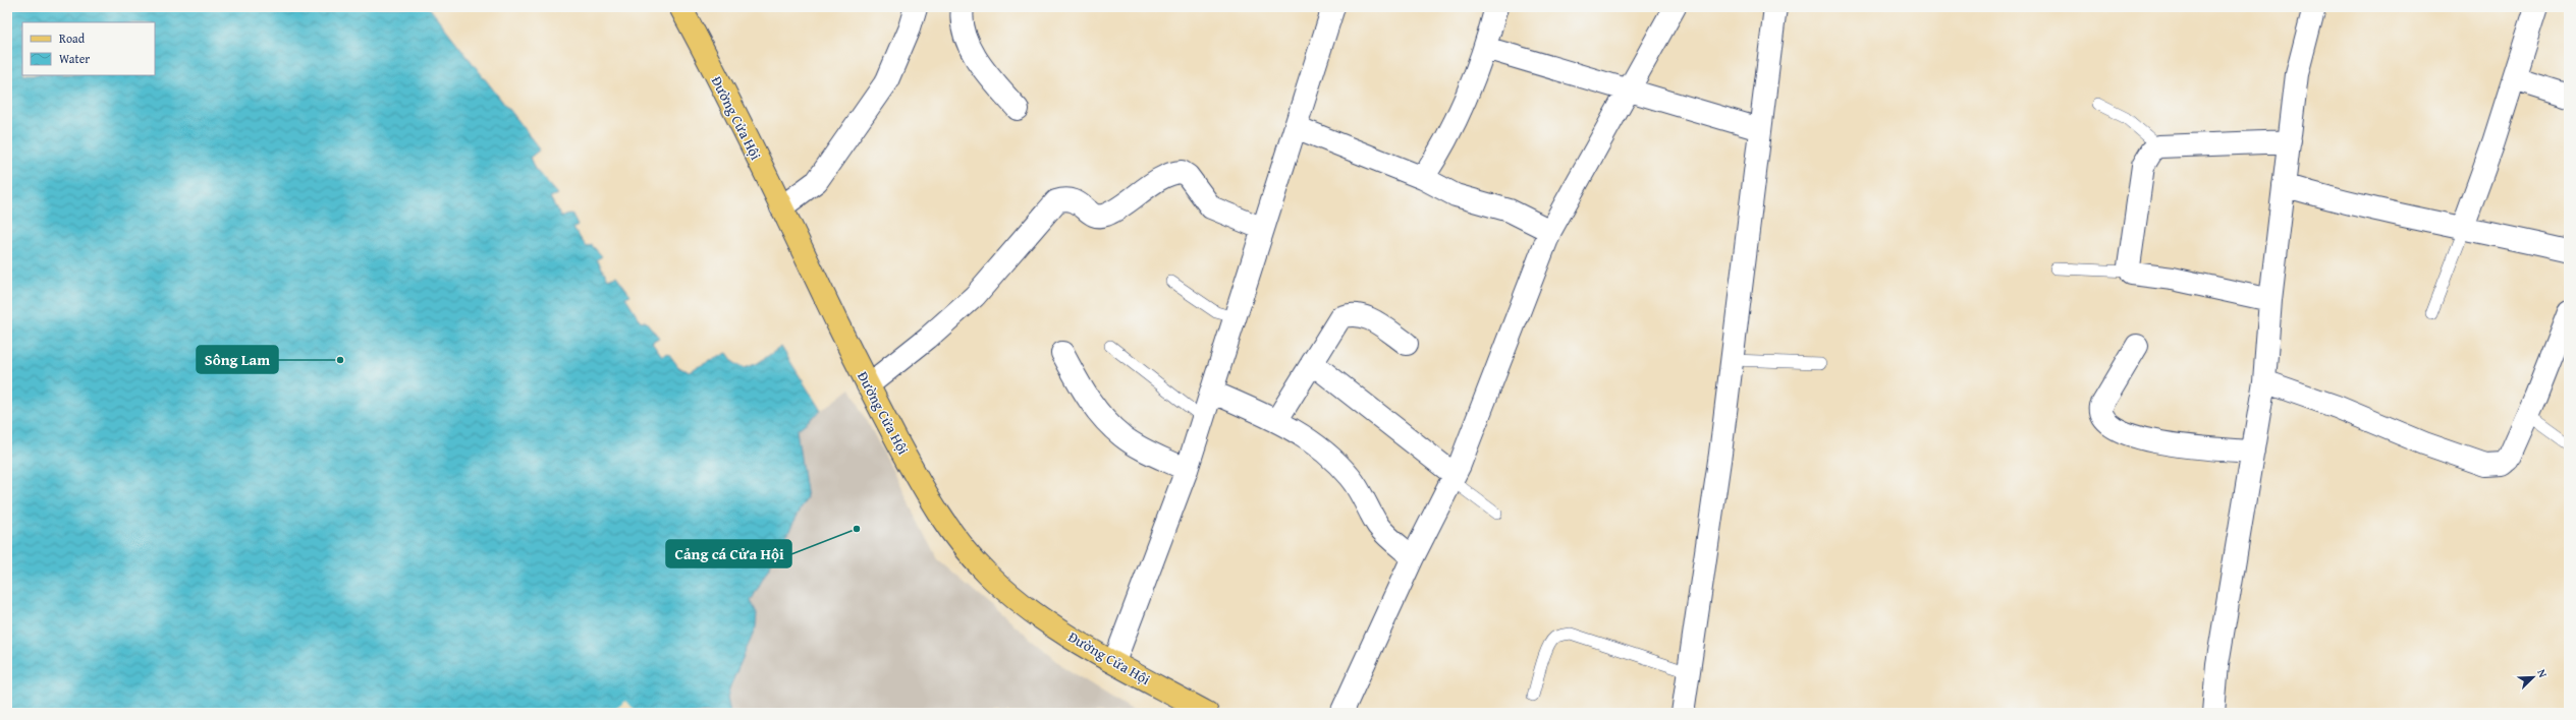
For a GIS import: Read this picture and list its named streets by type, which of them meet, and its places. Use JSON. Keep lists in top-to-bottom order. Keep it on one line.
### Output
{"streets":{"main road":["Đường Cửa Hội"]},"places":["Sông Lam","Cảng cá Cửa Hội"],"legend":["Road","Water"],"north":"top right"}
